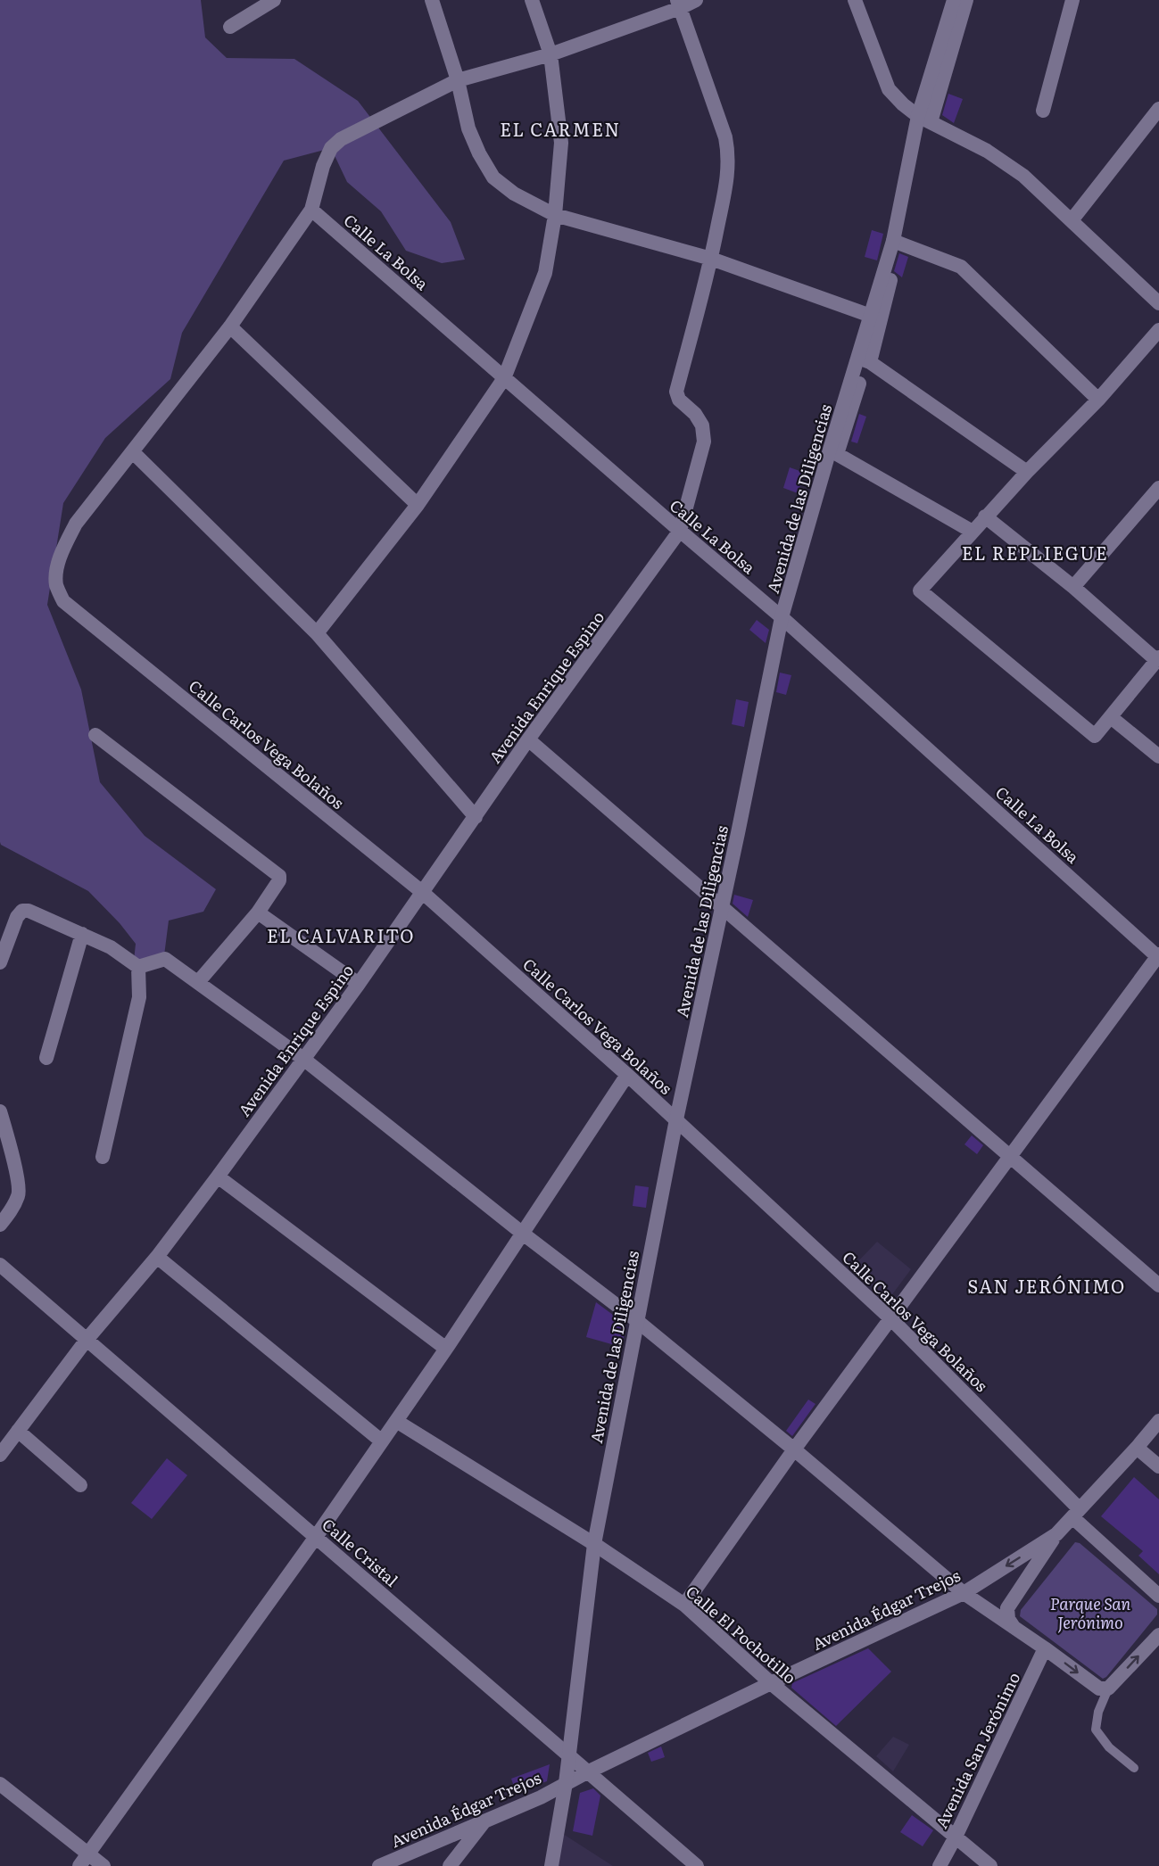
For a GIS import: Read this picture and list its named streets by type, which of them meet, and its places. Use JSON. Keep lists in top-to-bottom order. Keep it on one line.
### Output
{"streets":{"street":["Calle La Bolsa","Avenida de las Diligencias","Avenida Enrique Espino","Calle Carlos Vega Bolaños","Calle Cristal","Avenida Édgar Trejos","Calle El Pochotillo","Avenida San Jerónimo"]},"crossings":[["Calle La Bolsa","Avenida de las Diligencias"],["Calle La Bolsa","Avenida Enrique Espino"],["Avenida de las Diligencias","Calle Carlos Vega Bolaños"],["Avenida de las Diligencias","Calle Cristal"],["Avenida de las Diligencias","Avenida Édgar Trejos"],["Avenida de las Diligencias","Calle El Pochotillo"],["Avenida Enrique Espino","Calle Carlos Vega Bolaños"],["Avenida Enrique Espino","Calle Cristal"],["Calle Carlos Vega Bolaños","Avenida Édgar Trejos"],["Calle Cristal","Avenida Édgar Trejos"],["Avenida Édgar Trejos","Calle El Pochotillo"],["Calle El Pochotillo","Avenida San Jerónimo"]],"districts":["EL CARMEN","EL REPLIEGUE","EL CALVARITO","SAN JERÓNIMO"],"parks":["Parque San Jerónimo"]}
